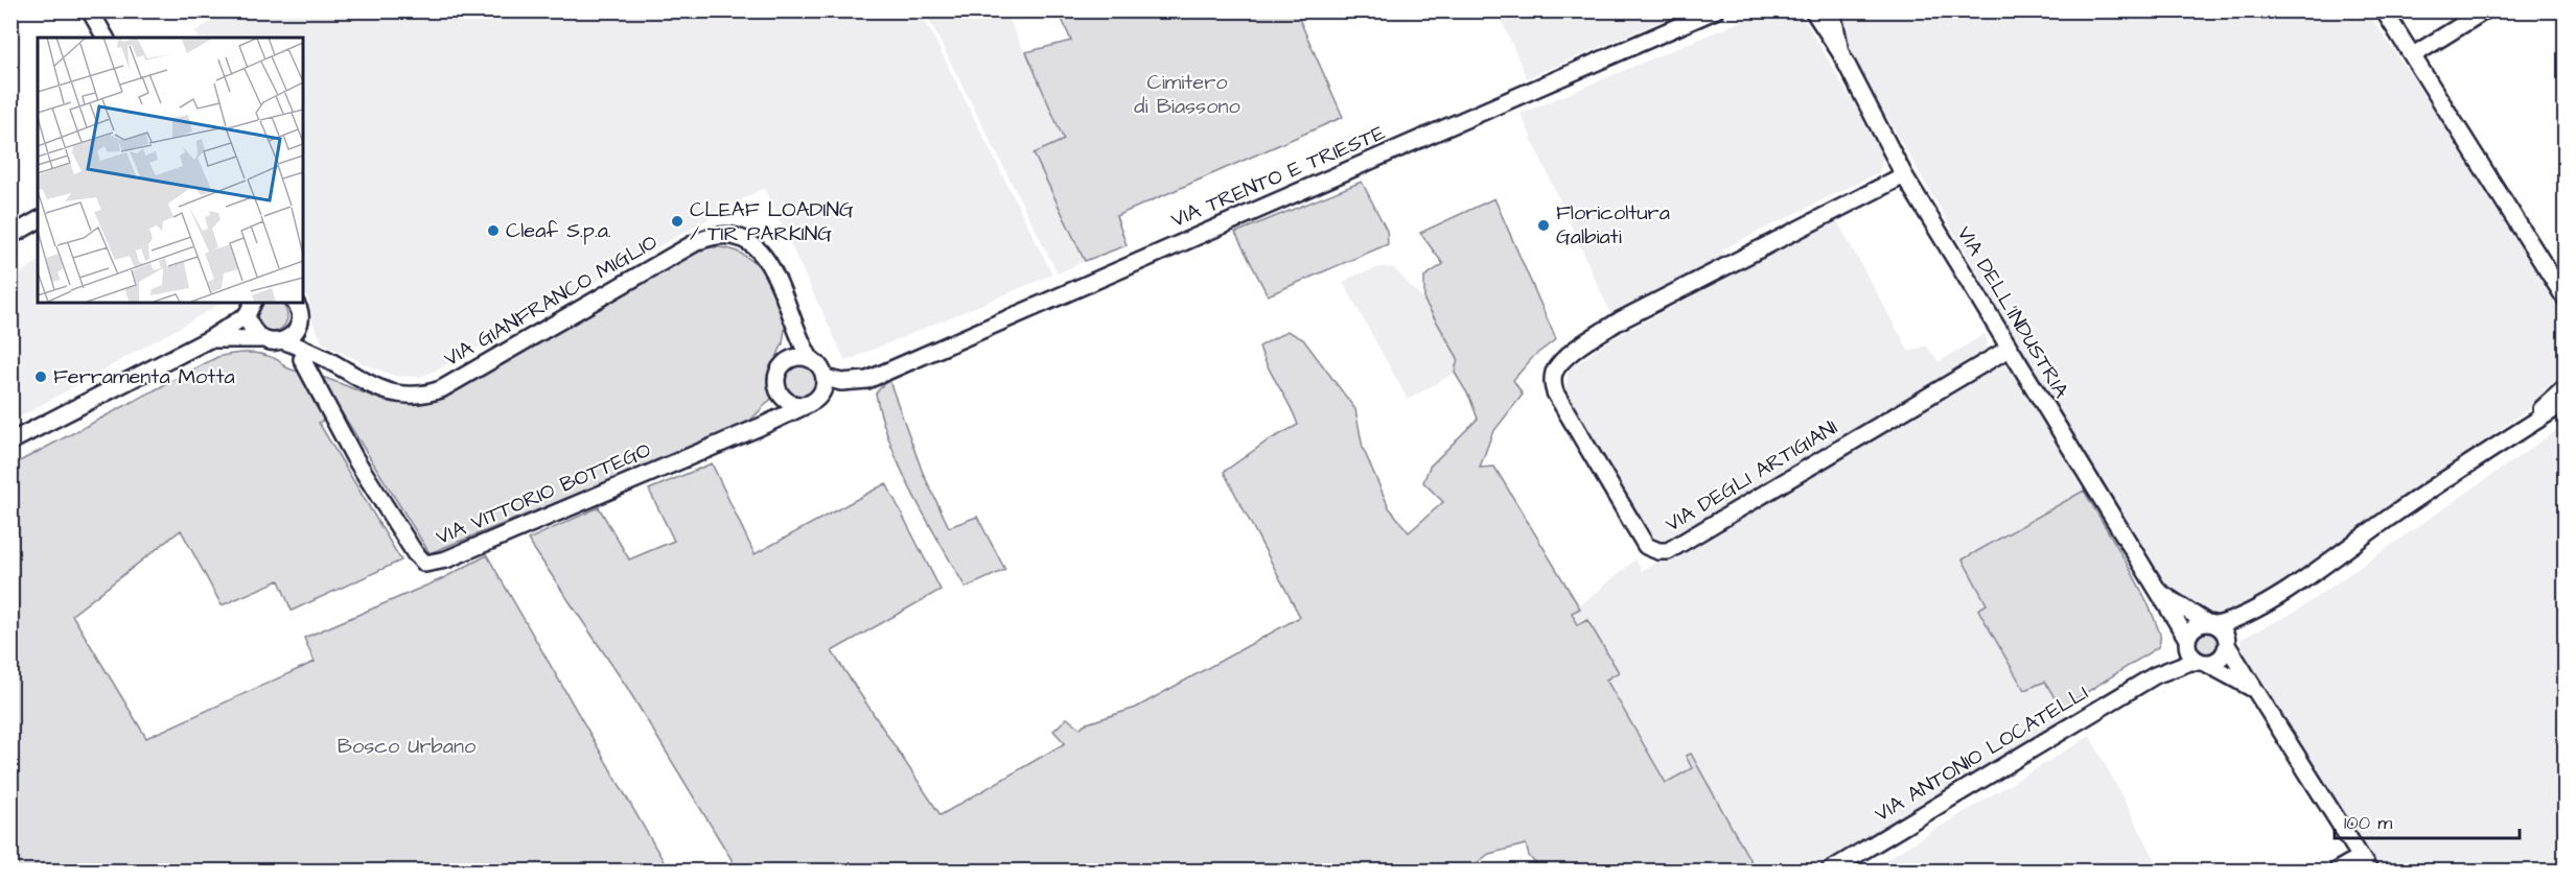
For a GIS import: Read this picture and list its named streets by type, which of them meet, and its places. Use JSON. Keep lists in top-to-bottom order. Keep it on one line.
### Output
{"streets":{"street":["VIA TRENTO E TRIESTE","VIA GIANFRANCO MIGLIO","VIA DELL'INDUSTRIA","VIA DEGLI ARTIGIANI","VIA VITTORIO BOTTEGO","VIA ANTONIO LOCATELLI"]},"crossings":[["VIA TRENTO E TRIESTE","VIA GIANFRANCO MIGLIO"],["VIA TRENTO E TRIESTE","VIA VITTORIO BOTTEGO"],["VIA GIANFRANCO MIGLIO","VIA VITTORIO BOTTEGO"],["VIA DELL'INDUSTRIA","VIA DEGLI ARTIGIANI"],["VIA DELL'INDUSTRIA","VIA ANTONIO LOCATELLI"]],"parks":["Cimitero di Biassono","Bosco Urbano"],"places":["CLEAF LOADING / TIR PARKING","Floricoltura Galbiati","Cleaf S.p.a.","Ferramenta Motta"],"scale_bar":"100 m"}
